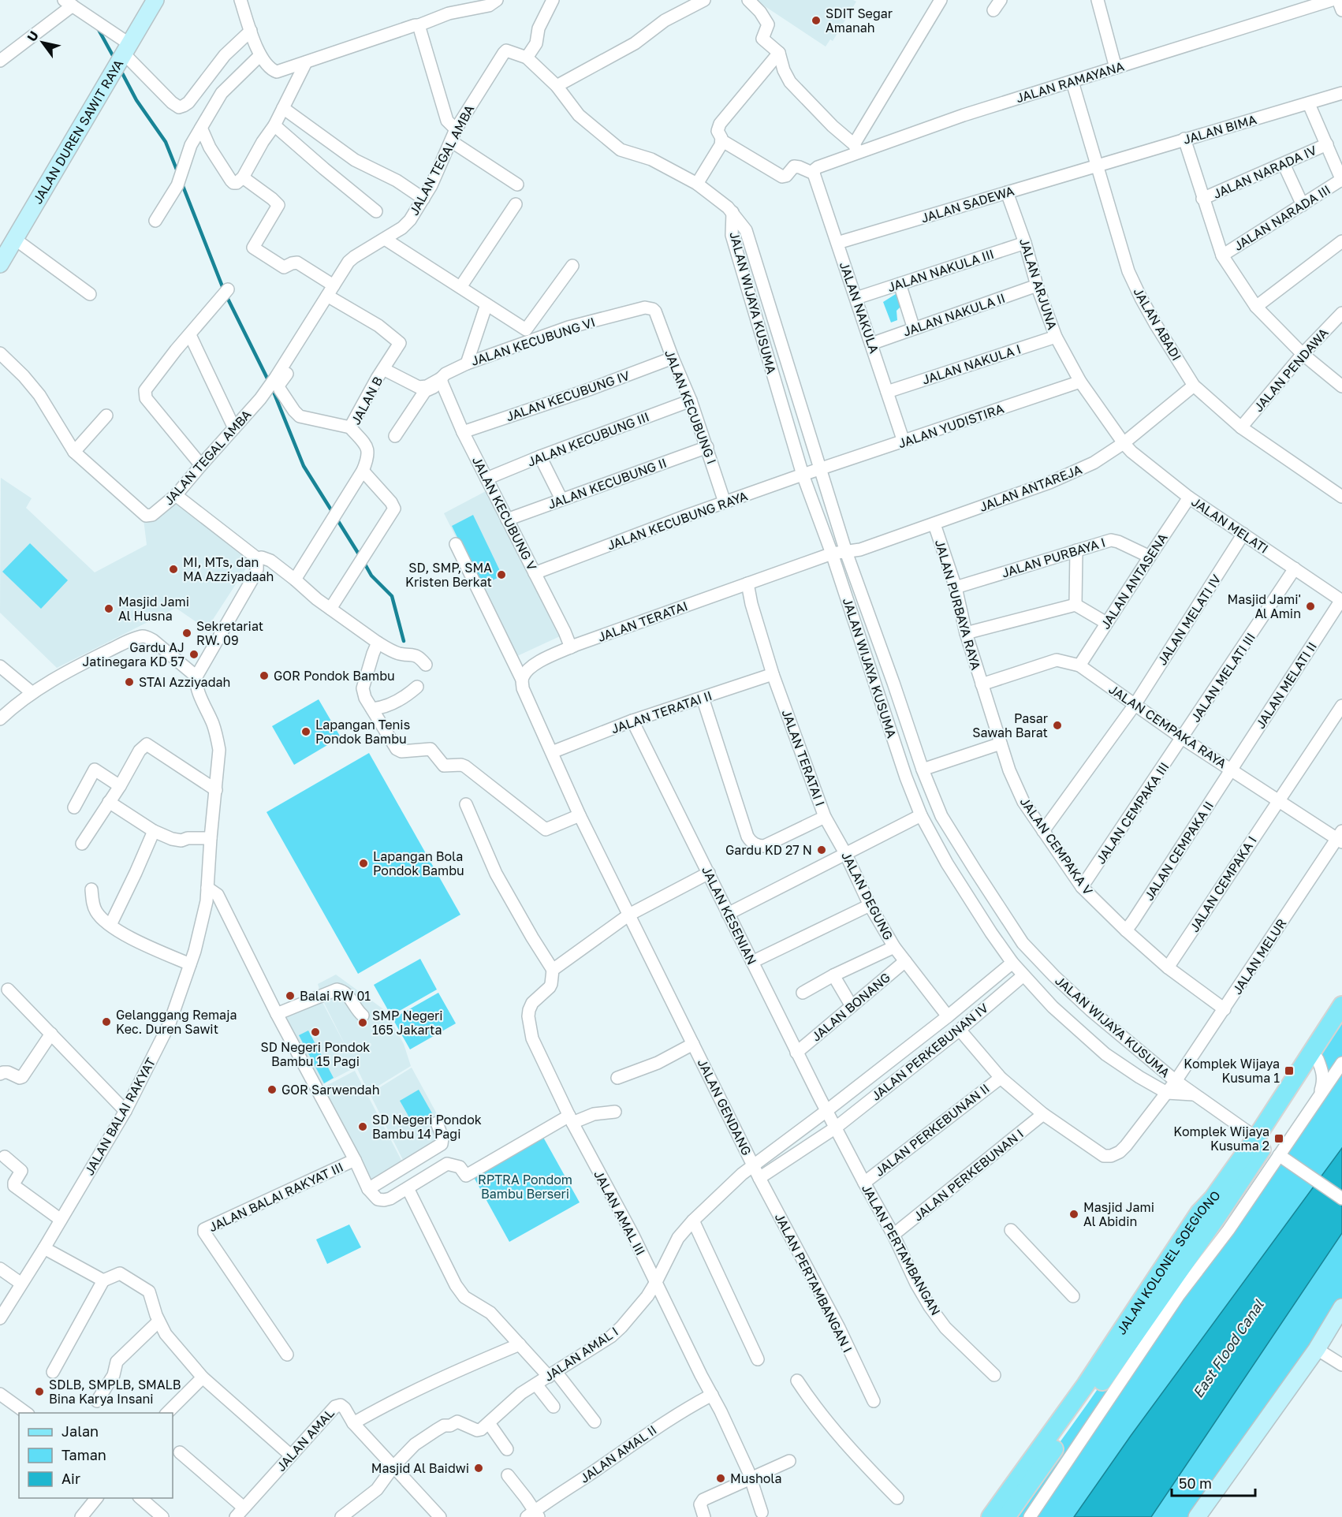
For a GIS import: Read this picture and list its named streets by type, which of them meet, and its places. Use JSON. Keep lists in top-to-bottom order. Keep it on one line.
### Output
{"streets":{"main road":["JALAN KOLONEL SOEGIONO"],"street":["JALAN RAMAYANA","JALAN BIMA","JALAN DUREN SAWIT RAYA","JALAN TEGAL AMBA","JALAN NARADA IV","JALAN SADEWA","JALAN NARADA III","JALAN NAKULA III","JALAN ARJUNA","JALAN WIJAYA KUSUMA","JALAN NAKULA","JALAN NAKULA II","JALAN ABADI","JALAN KECUBUNG VI","JALAN NAKULA I","JALAN PENDAWA","JALAN KECUBUNG IV","JALAN B","JALAN KECUBUNG I","JALAN YUDISTIRA","JALAN KECUBUNG III","JALAN KECUBUNG II","JALAN ANTAREJA","JALAN KECUBUNG V","JALAN KECUBUNG RAYA","JALAN MELATI","JALAN PURBAYA I","JALAN ANTASENA","JALAN PURBAYA RAYA","JALAN MELATI IV","JALAN TERATAI","JALAN MELATI III","JALAN MELATI II","JALAN TERATAI II","JALAN CEMPAKA RAYA","JALAN TERATAI I","JALAN CEMPAKA III","JALAN CEMPAKA V","JALAN CEMPAKA II","JALAN CEMPAKA I","JALAN DEGUNG","JALAN KESENIAN","JALAN MELUR","JALAN BONANG","JALAN PERKEBUNAN IV","JALAN GENDANG","JALAN BALAI RAKYAT","JALAN PERKEBUNAN II","JALAN PERKEBUNAN I","JALAN BALAI RAKYAT III","JALAN AMAL III","JALAN PERTAMBANGAN","JALAN PERTAMBANGAN I","JALAN AMAL I","JALAN AMAL","JALAN AMAL II"]},"crossings":[["JALAN RAMAYANA","JALAN NAKULA"],["JALAN RAMAYANA","JALAN ABADI"],["JALAN BIMA","JALAN SADEWA"],["JALAN BIMA","JALAN ABADI"],["JALAN TEGAL AMBA","JALAN WIJAYA KUSUMA"],["JALAN TEGAL AMBA","JALAN B"],["JALAN SADEWA","JALAN ARJUNA"],["JALAN SADEWA","JALAN NAKULA"],["JALAN SADEWA","JALAN ABADI"],["JALAN NAKULA III","JALAN ARJUNA"],["JALAN NAKULA III","JALAN NAKULA"],["JALAN ARJUNA","JALAN NAKULA II"],["JALAN ARJUNA","JALAN NAKULA I"],["JALAN ARJUNA","JALAN YUDISTIRA"],["JALAN ARJUNA","JALAN ANTAREJA"],["JALAN ARJUNA","JALAN MELATI"],["JALAN WIJAYA KUSUMA","JALAN YUDISTIRA"],["JALAN WIJAYA KUSUMA","JALAN ANTAREJA"],["JALAN WIJAYA KUSUMA","JALAN KECUBUNG RAYA"],["JALAN WIJAYA KUSUMA","JALAN TERATAI"],["JALAN WIJAYA KUSUMA","JALAN MELUR"],["JALAN WIJAYA KUSUMA","JALAN PERKEBUNAN IV"],["JALAN WIJAYA KUSUMA","JALAN GENDANG"],["JALAN WIJAYA KUSUMA","JALAN KOLONEL SOEGIONO"],["JALAN NAKULA","JALAN NAKULA II"],["JALAN NAKULA","JALAN NAKULA I"],["JALAN NAKULA","JALAN YUDISTIRA"],["JALAN ABADI","JALAN PENDAWA"],["JALAN ABADI","JALAN ANTAREJA"],["JALAN KECUBUNG VI","JALAN KECUBUNG I"],["JALAN KECUBUNG VI","JALAN KECUBUNG V"],["JALAN KECUBUNG IV","JALAN KECUBUNG I"],["JALAN KECUBUNG IV","JALAN KECUBUNG V"],["JALAN KECUBUNG I","JALAN KECUBUNG III"],["JALAN KECUBUNG I","JALAN KECUBUNG II"],["JALAN KECUBUNG I","JALAN KECUBUNG RAYA"],["JALAN YUDISTIRA","JALAN KECUBUNG RAYA"],["JALAN KECUBUNG III","JALAN KECUBUNG V"],["JALAN KECUBUNG II","JALAN KECUBUNG V"],["JALAN ANTAREJA","JALAN MELATI"],["JALAN ANTAREJA","JALAN PURBAYA RAYA"],["JALAN ANTAREJA","JALAN TERATAI"],["JALAN KECUBUNG V","JALAN KECUBUNG RAYA"],["JALAN KECUBUNG V","JALAN TERATAI"],["JALAN MELATI","JALAN ANTASENA"],["JALAN MELATI","JALAN MELATI IV"],["JALAN MELATI","JALAN MELATI III"],["JALAN MELATI","JALAN MELATI II"],["JALAN PURBAYA I","JALAN ANTASENA"],["JALAN PURBAYA I","JALAN PURBAYA RAYA"],["JALAN ANTASENA","JALAN CEMPAKA RAYA"],["JALAN PURBAYA RAYA","JALAN CEMPAKA RAYA"],["JALAN PURBAYA RAYA","JALAN CEMPAKA V"],["JALAN MELATI IV","JALAN CEMPAKA RAYA"],["JALAN MELATI IV","JALAN CEMPAKA V"],["JALAN TERATAI","JALAN TERATAI I"],["JALAN MELATI III","JALAN CEMPAKA RAYA"],["JALAN MELATI III","JALAN CEMPAKA III"],["JALAN MELATI II","JALAN CEMPAKA RAYA"],["JALAN MELATI II","JALAN CEMPAKA II"],["JALAN TERATAI II","JALAN TERATAI I"],["JALAN TERATAI II","JALAN KESENIAN"],["JALAN TERATAI II","JALAN GENDANG"],["JALAN CEMPAKA RAYA","JALAN CEMPAKA III"],["JALAN CEMPAKA RAYA","JALAN CEMPAKA V"],["JALAN CEMPAKA RAYA","JALAN CEMPAKA II"],["JALAN CEMPAKA RAYA","JALAN CEMPAKA I"],["JALAN CEMPAKA RAYA","JALAN MELUR"],["JALAN TERATAI I","JALAN DEGUNG"],["JALAN CEMPAKA III","JALAN CEMPAKA V"],["JALAN CEMPAKA V","JALAN CEMPAKA II"],["JALAN CEMPAKA V","JALAN CEMPAKA I"],["JALAN CEMPAKA V","JALAN MELUR"],["JALAN DEGUNG","JALAN BONANG"],["JALAN DEGUNG","JALAN GENDANG"],["JALAN KESENIAN","JALAN BONANG"],["JALAN KESENIAN","JALAN GENDANG"],["JALAN KESENIAN","JALAN PERTAMBANGAN"],["JALAN MELUR","JALAN PERKEBUNAN IV"],["JALAN MELUR","JALAN PERKEBUNAN II"],["JALAN MELUR","JALAN PERKEBUNAN I"],["JALAN PERKEBUNAN IV","JALAN PERTAMBANGAN"],["JALAN GENDANG","JALAN PERTAMBANGAN"],["JALAN GENDANG","JALAN PERTAMBANGAN I"],["JALAN GENDANG","JALAN AMAL I"],["JALAN BALAI RAKYAT","JALAN BALAI RAKYAT III"],["JALAN PERKEBUNAN II","JALAN PERTAMBANGAN"],["JALAN PERKEBUNAN I","JALAN PERTAMBANGAN"],["JALAN AMAL III","JALAN AMAL I"],["JALAN AMAL III","JALAN AMAL II"],["JALAN PERTAMBANGAN I","JALAN AMAL I"]],"water":["East Flood Canal"],"parks":["RPTRA Pondom Bambu Berseri"],"places":{"other":["SDIT Segar Amanah","MI, MTs, dan MA Azziyadaah","SD, SMP, SMA Kristen Berkat","Masjid Jami' Al Amin","Masjid Jami Al Husna","Sekretariat RW. 09","Gardu AJ Jatinegara KD 57","GOR Pondok Bambu","STAI Azziyadah","Pasar Sawah Barat","Lapangan Tenis Pondok Bambu","Gardu KD 27 N","Lapangan Bola Pondok Bambu","Balai RW 01","Gelanggang Remaja Kec. Duren Sawit","SMP Negeri 165 Jakarta","SD Negeri Pondok Bambu 15 Pagi","GOR Sarwendah","SD Negeri Pondok Bambu 14 Pagi","Masjid Jami Al Abidin","SDLB, SMPLB, SMALB Bina Karya Insani","Masjid Al Baidwi","Mushola"],"transit":["Komplek Wijaya Kusuma 1","Komplek Wijaya Kusuma 2"]},"legend":["Jalan","Taman","Air"],"scale_bar":"50 m","north":"top left"}
